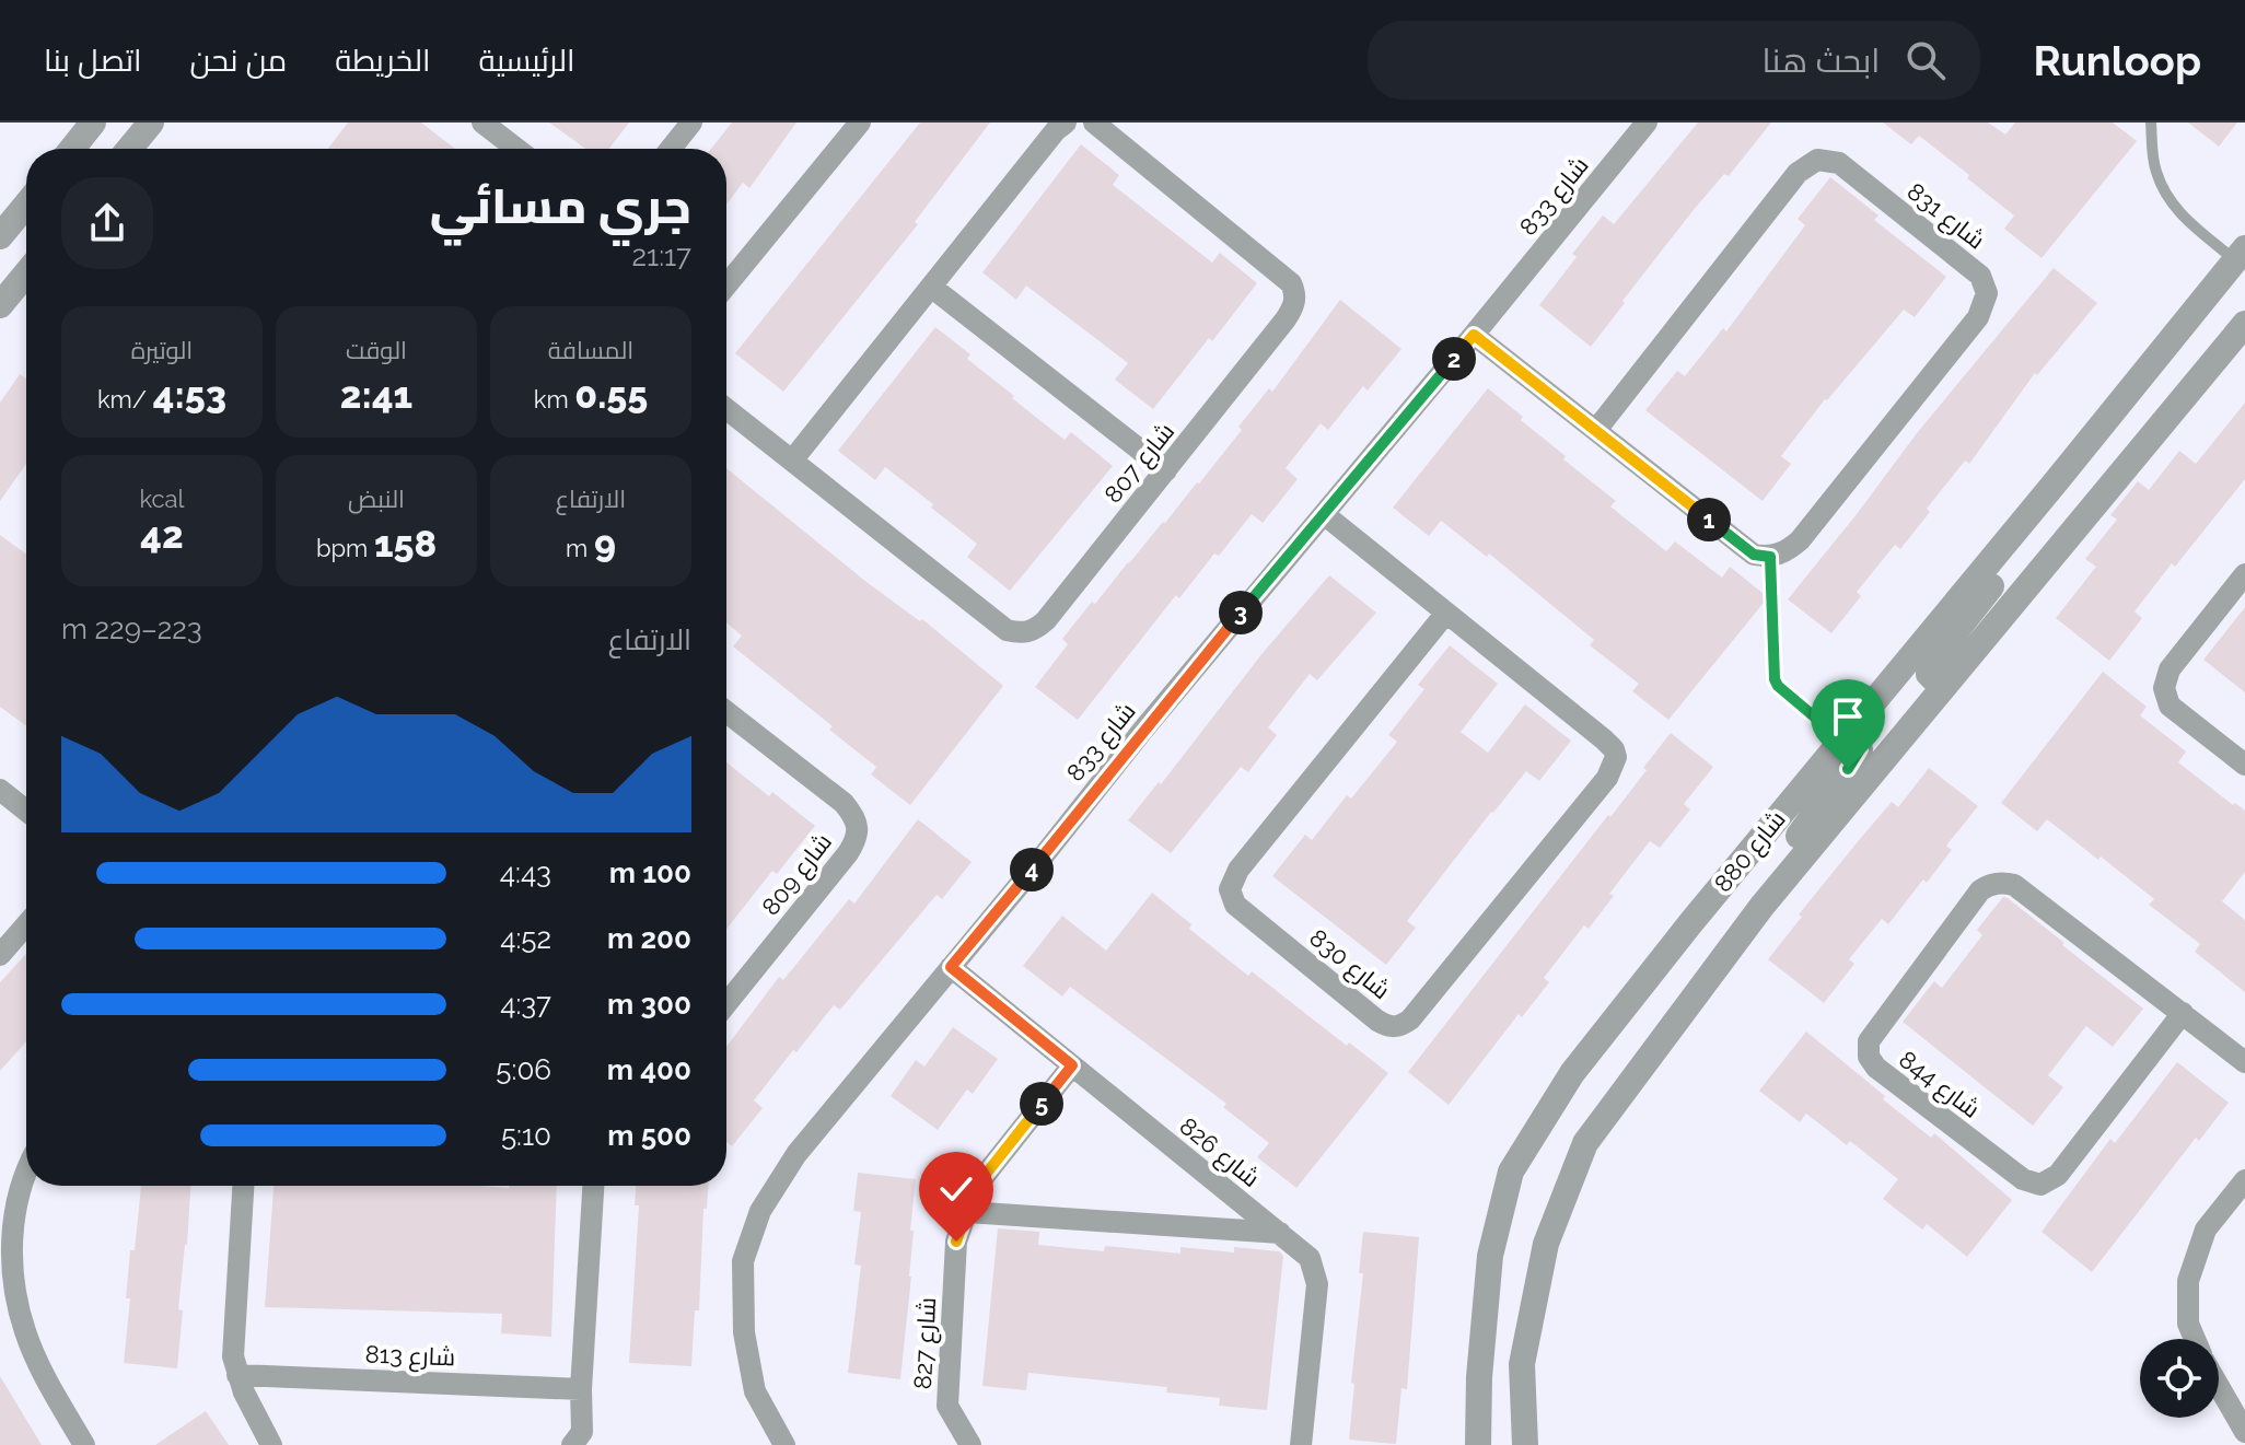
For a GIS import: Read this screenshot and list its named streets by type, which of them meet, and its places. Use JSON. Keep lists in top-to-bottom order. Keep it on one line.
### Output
{"streets":{"street":["شارع 833","شارع 831","شارع 807","شارع 880","شارع 809","شارع 830","شارع 844","شارع 826","شارع 827","شارع 813"]},"crossings":[["شارع 833","شارع 830"],["شارع 833","شارع 826"],["شارع 826","شارع 827"]],"page":{"header":"Runloop","search":"ابحث هنا","nav":["الرئيسية","الخريطة","من نحن","اتصل بنا"],"heading":["جري مسائي","21:17"],"stats":[["المسافة","0.55 km"],["الوقت","2:41"],["الوتيرة","4:53 /km"],["الارتفاع","9 m"],["النبض","158 bpm"],["kcal","42"]],"pins":["2","1","3","4","5"],"chart":["الارتفاع","223–229 m"],"list":[{"name":"100 m","note":"4:43"},{"name":"200 m","note":"4:52"},{"name":"300 m","note":"4:37"},{"name":"400 m","note":"5:06"},{"name":"500 m","note":"5:10"}]}}
